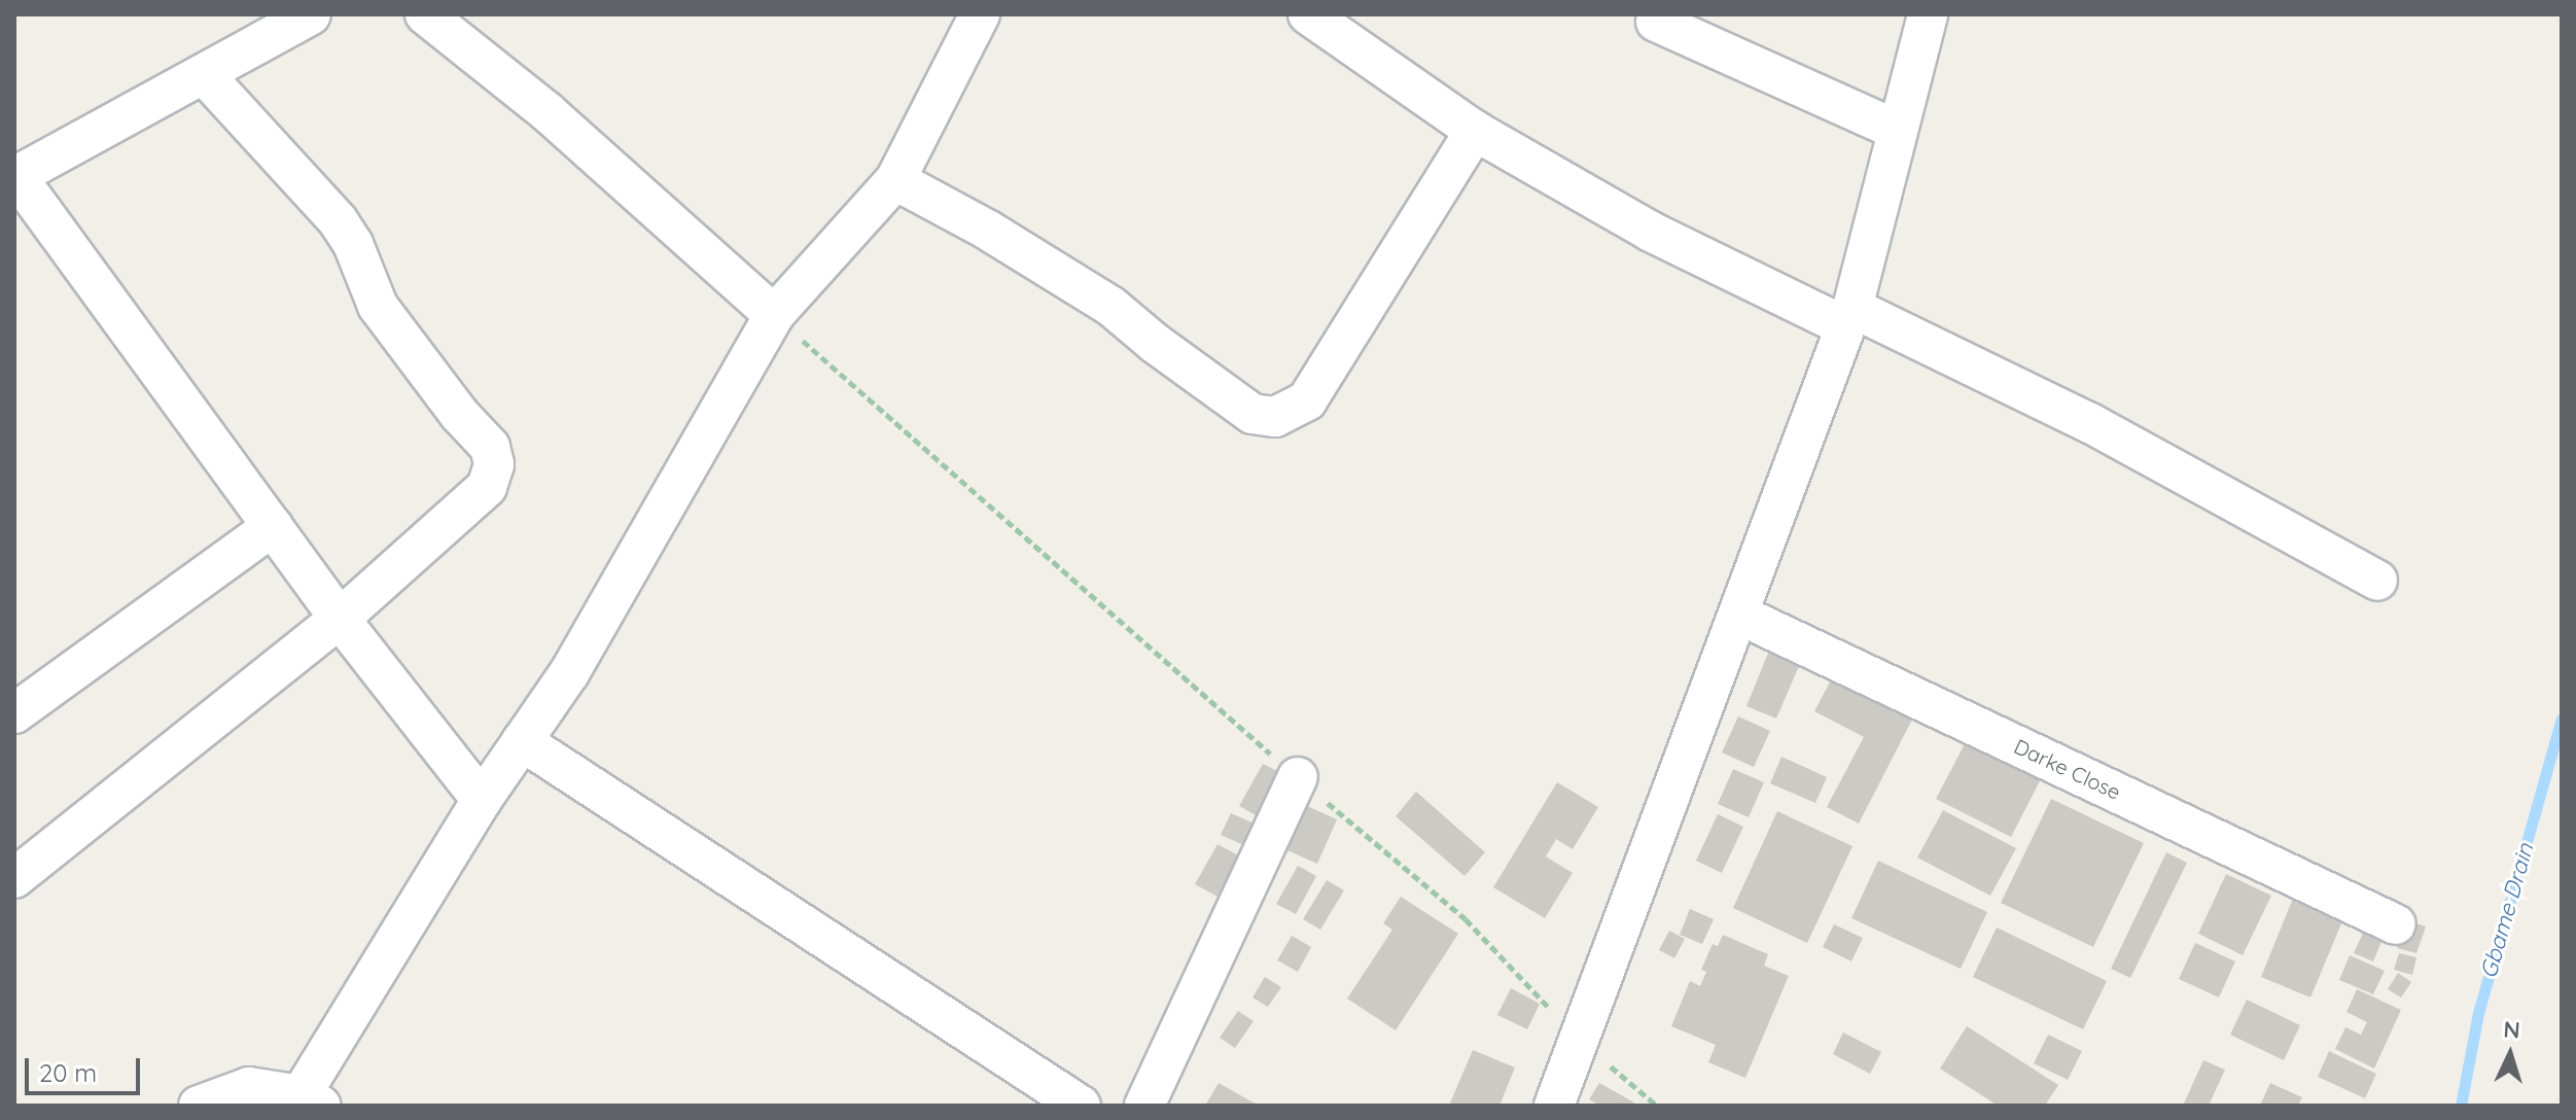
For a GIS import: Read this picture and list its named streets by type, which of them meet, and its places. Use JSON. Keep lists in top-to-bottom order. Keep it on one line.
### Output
{"streets":{"street":["Darke Close"]},"water":["Gbame Drain"],"scale_bar":"20 m","north":"top"}
